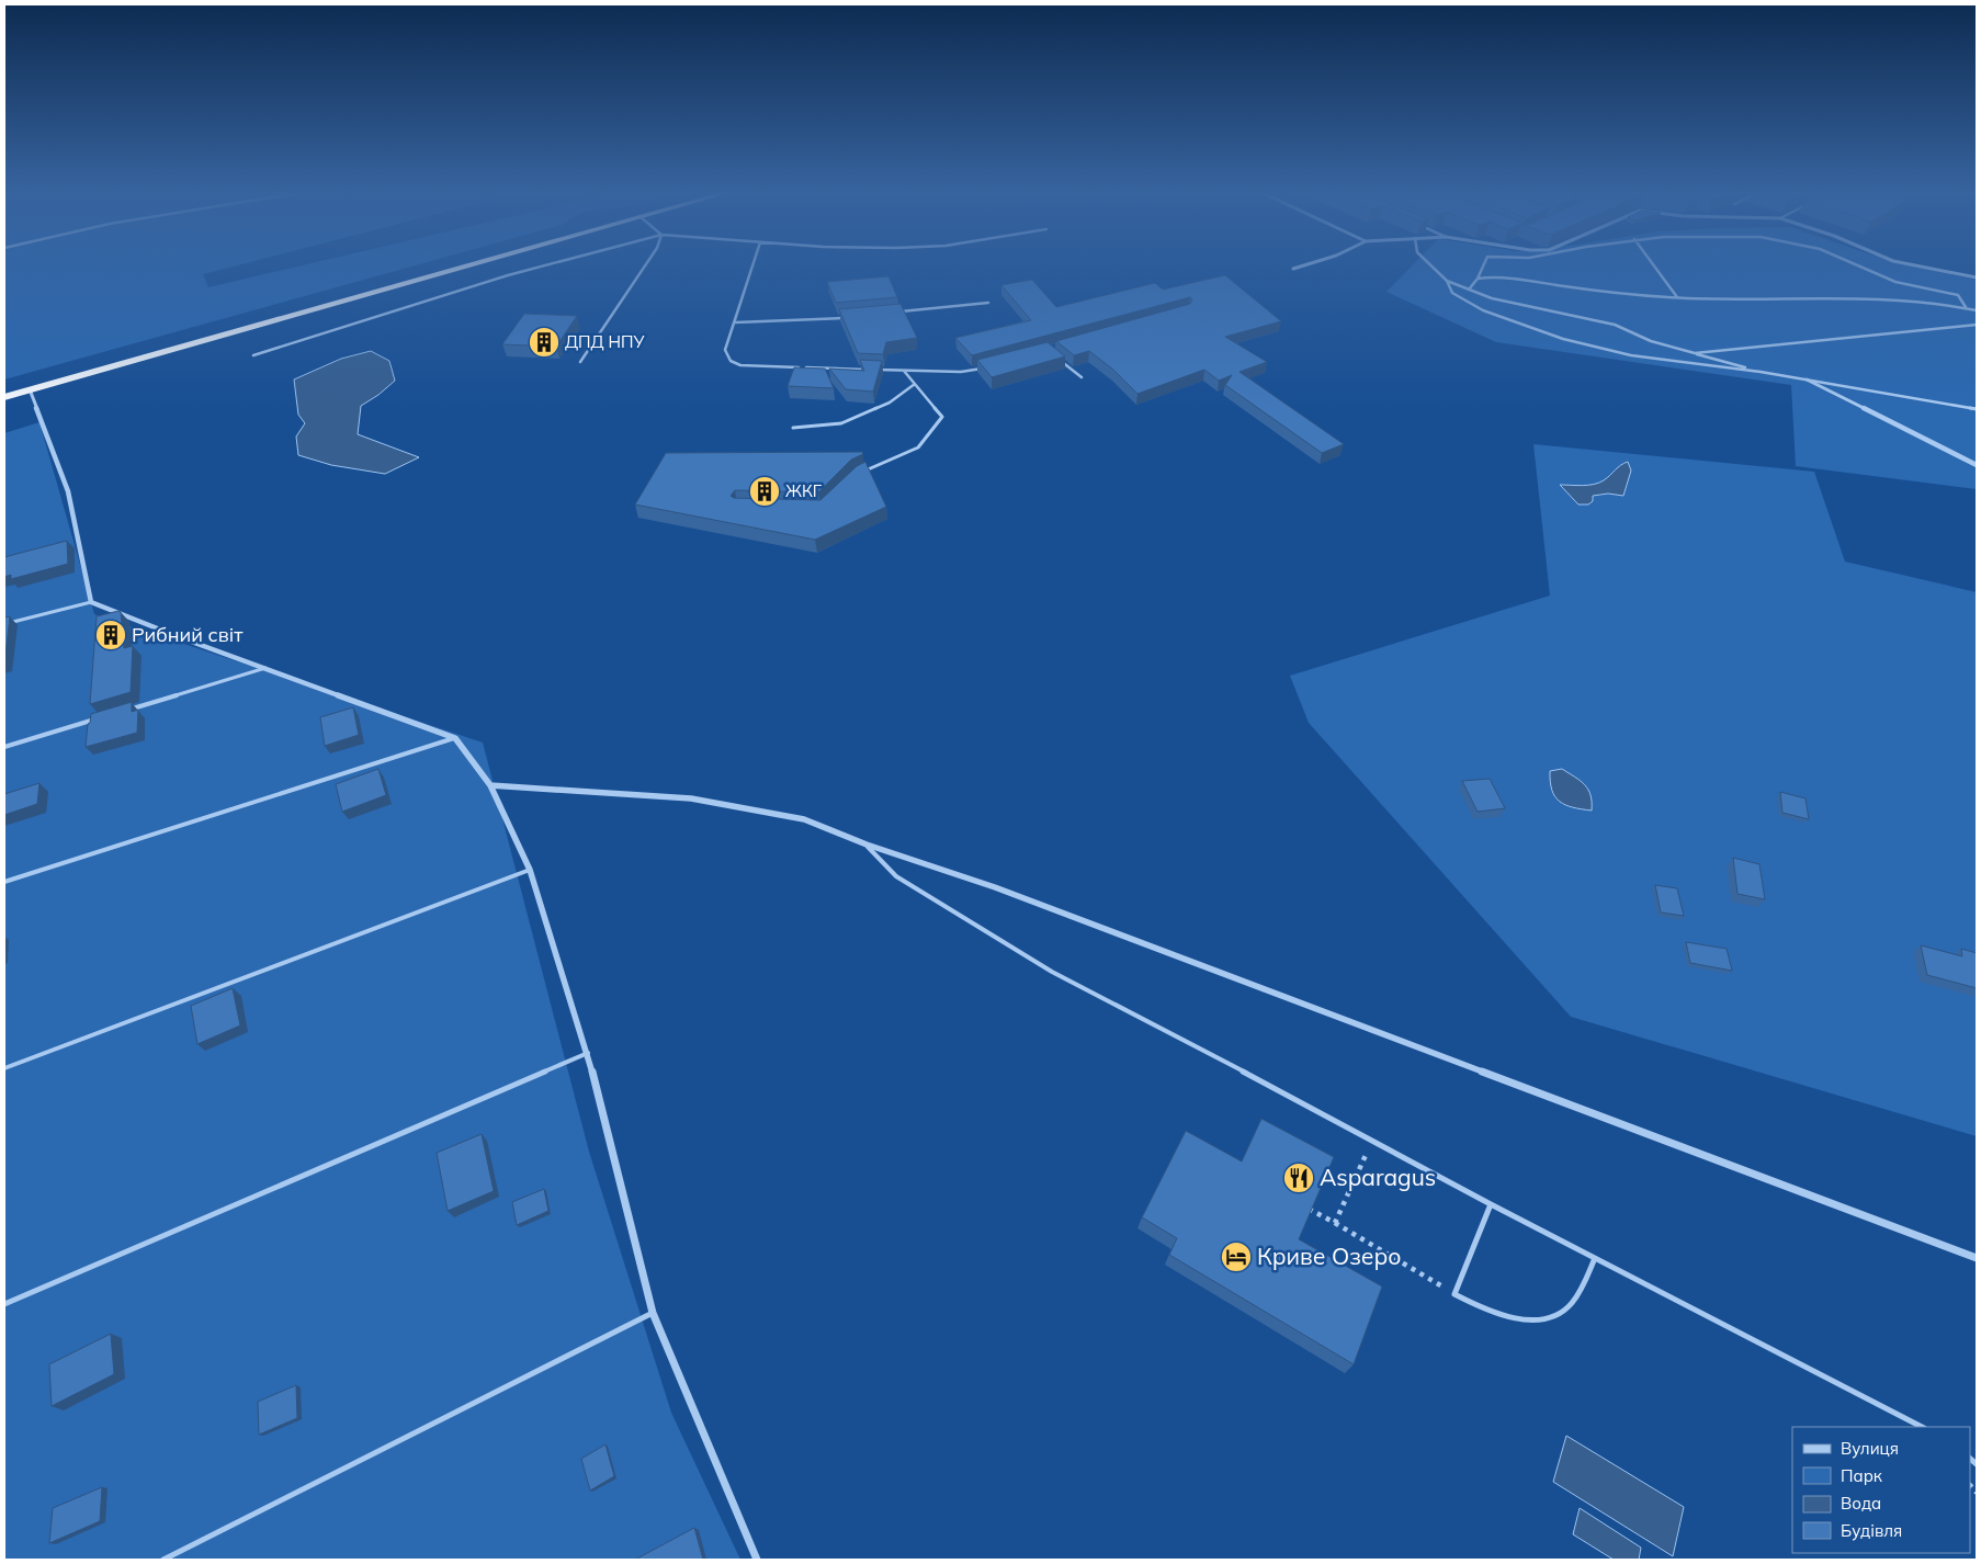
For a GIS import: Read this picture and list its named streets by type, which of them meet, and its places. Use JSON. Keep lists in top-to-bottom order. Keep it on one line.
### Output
{"places":{"building":["ДПД НПУ","ЖКГ","Рибний світ"],"restaurant":["Asparagus"],"hotel":["Криве Озеро"]},"legend":["Вулиця","Парк","Вода","Будівля"]}
